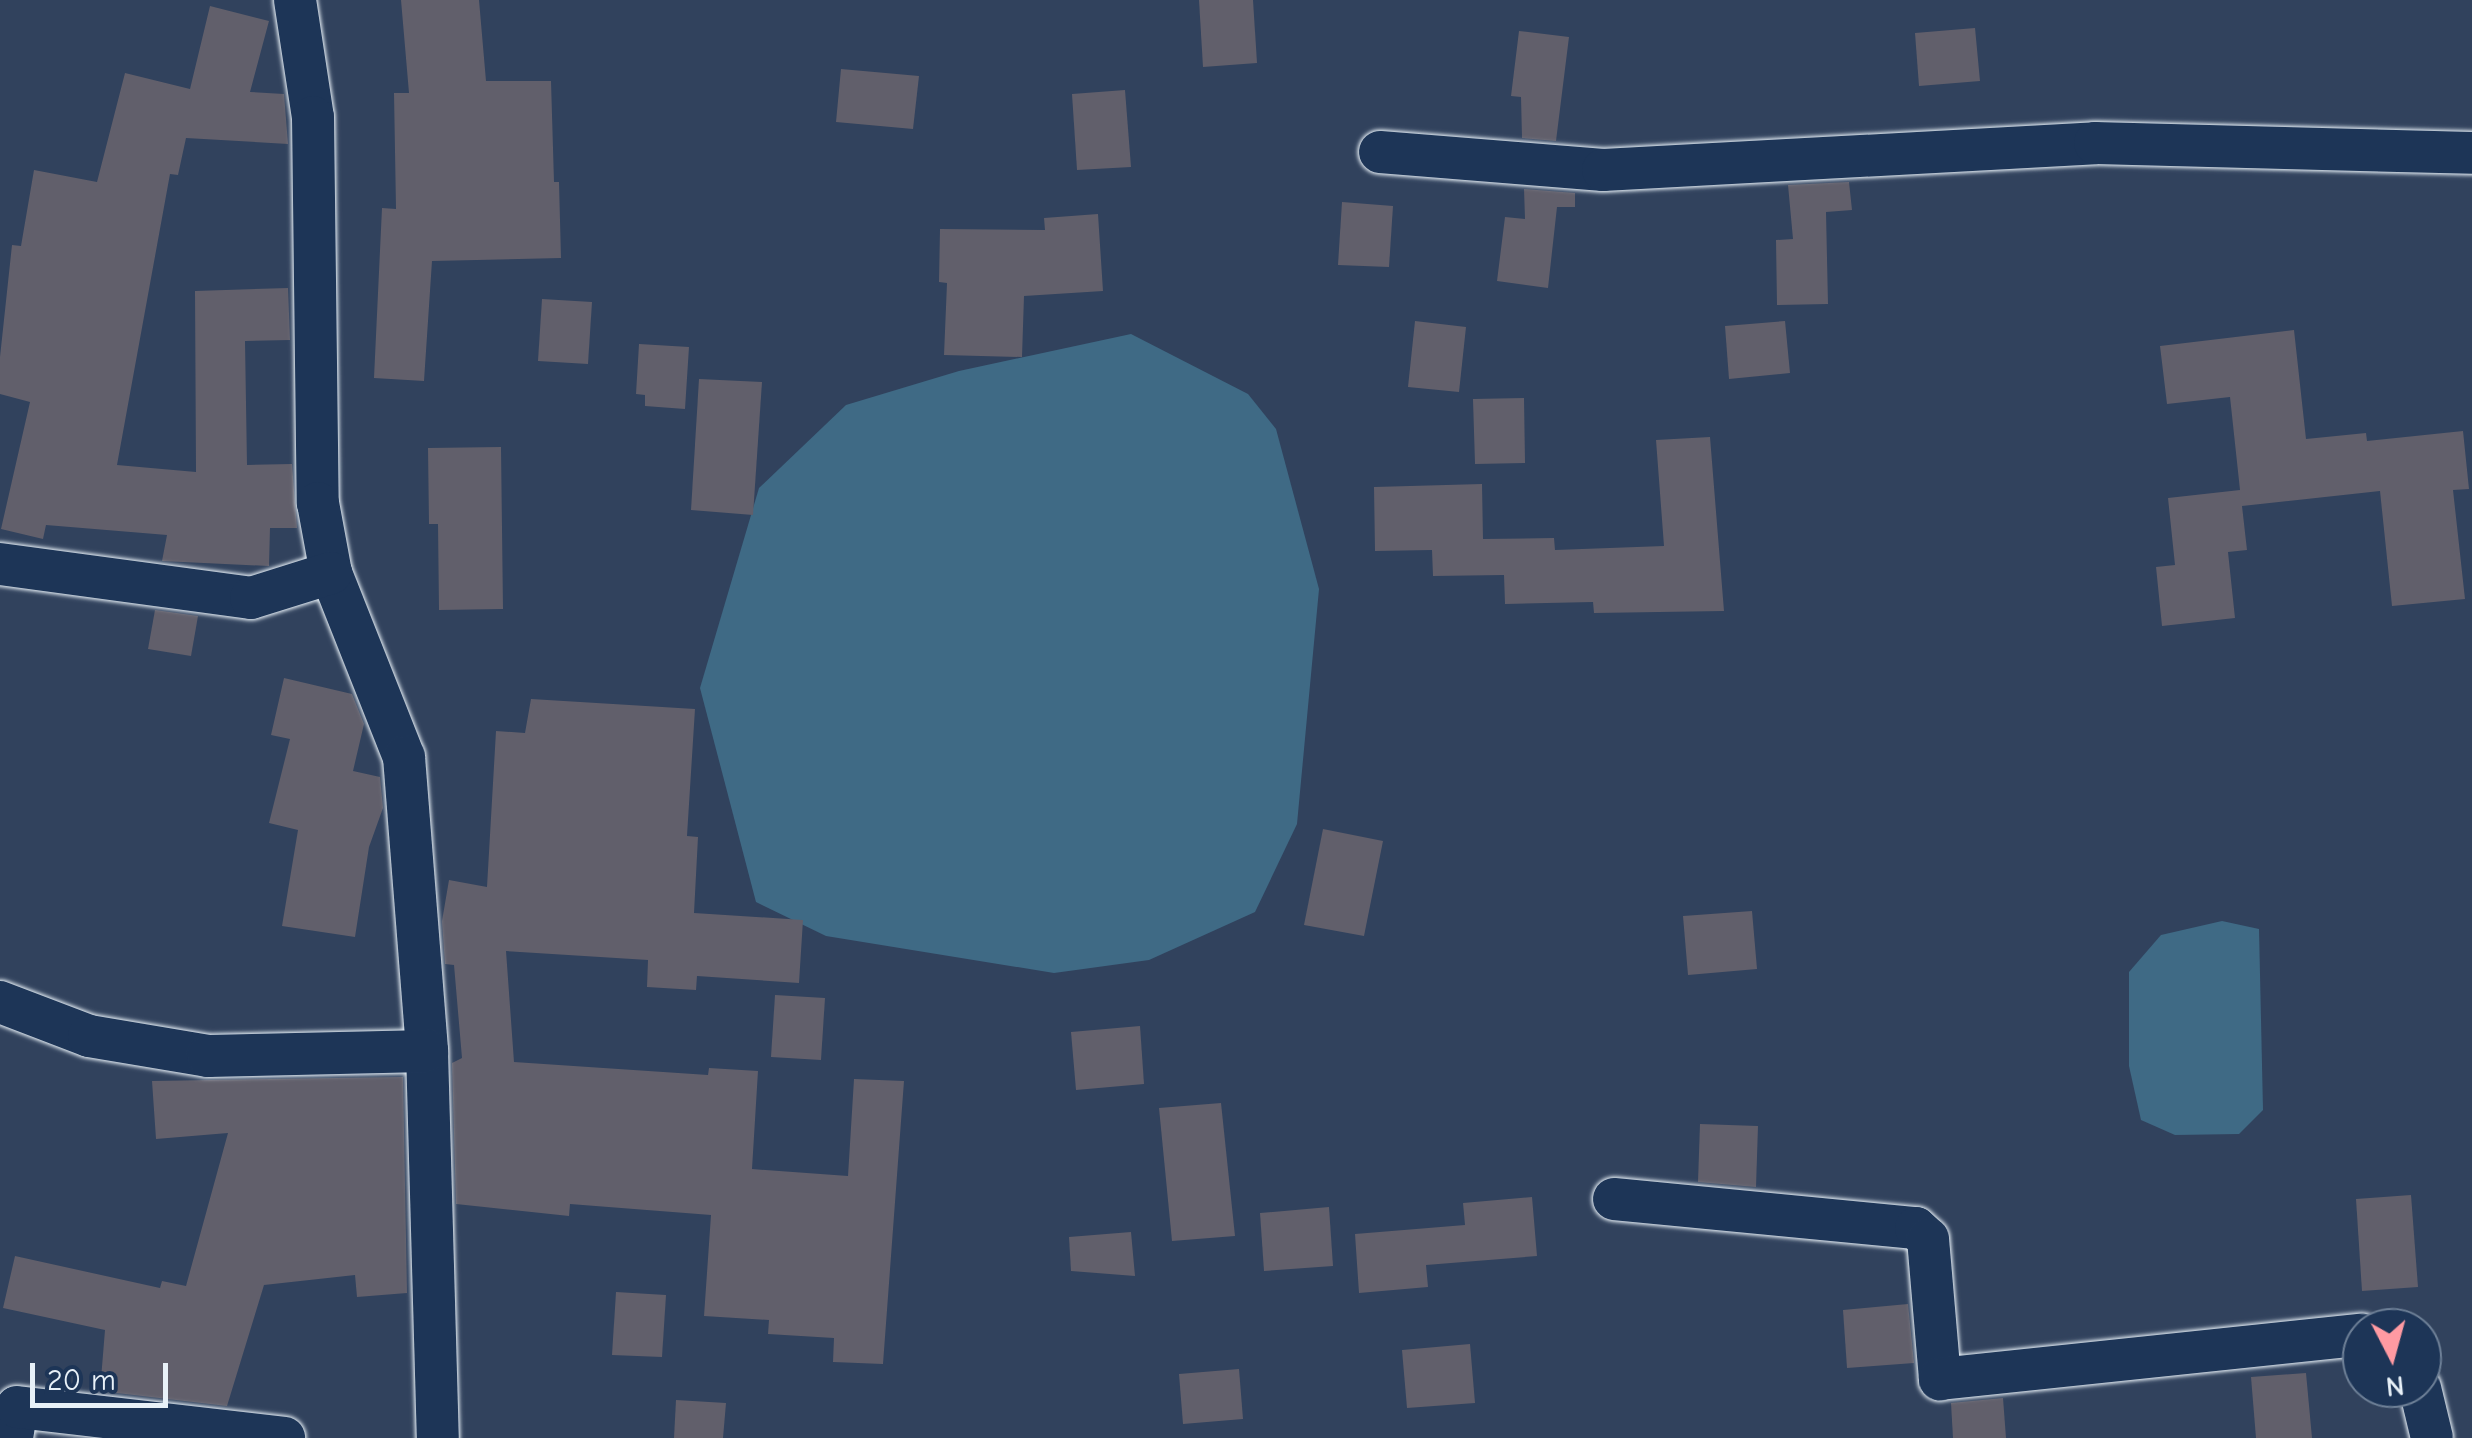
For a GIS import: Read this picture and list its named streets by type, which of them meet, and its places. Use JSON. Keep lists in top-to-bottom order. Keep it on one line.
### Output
{"scale_bar":"20 m","north":"bottom"}
